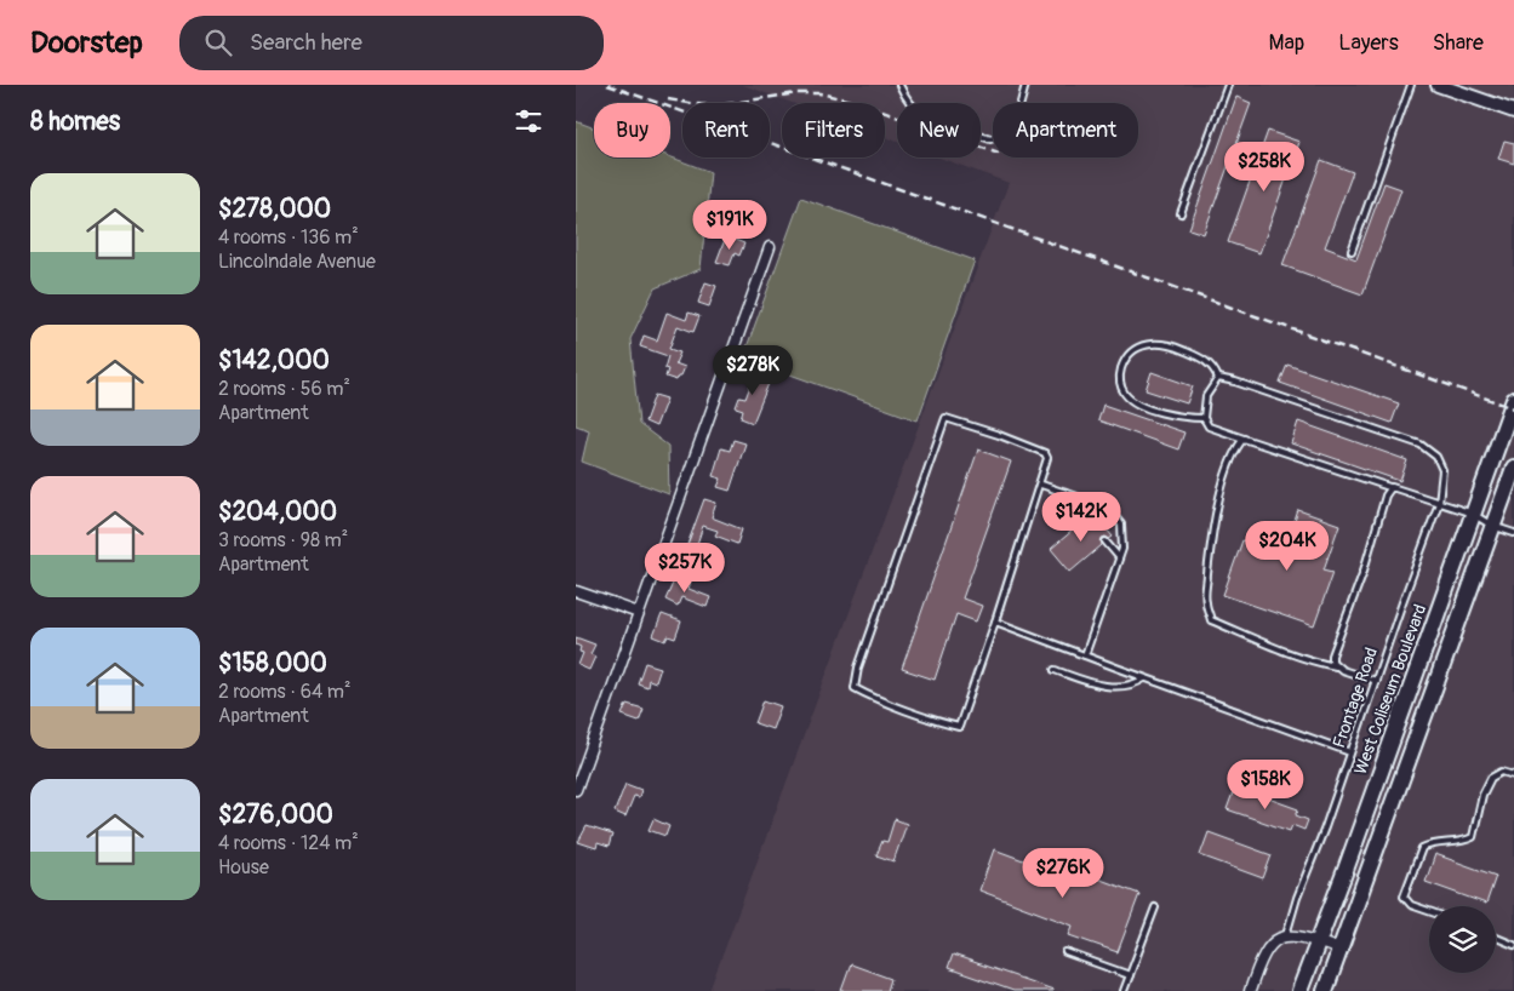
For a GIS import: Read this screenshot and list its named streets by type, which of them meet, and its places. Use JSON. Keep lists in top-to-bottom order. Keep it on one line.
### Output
{"streets":{"highway":["West Coliseum Boulevard"],"lane":["Frontage Road"]},"page":{"header":"Doorstep","search":"Search here","nav":["Map","Layers","Share"],"heading":"8 homes","chip":["Buy","Rent","Filters","New","Apartment"],"price":["$258K","$191K","$278K","$142K","$204K","$257K","$158K","$276K"],"list":[{"name":"$278,000","note":"4 rooms · 136 m² · Lincolndale Avenue"},{"name":"$142,000","note":"2 rooms · 56 m² · Apartment"},{"name":"$204,000","note":"3 rooms · 98 m² · Apartment"},{"name":"$158,000","note":"2 rooms · 64 m² · Apartment"},{"name":"$276,000","note":"4 rooms · 124 m² · House"}]}}
